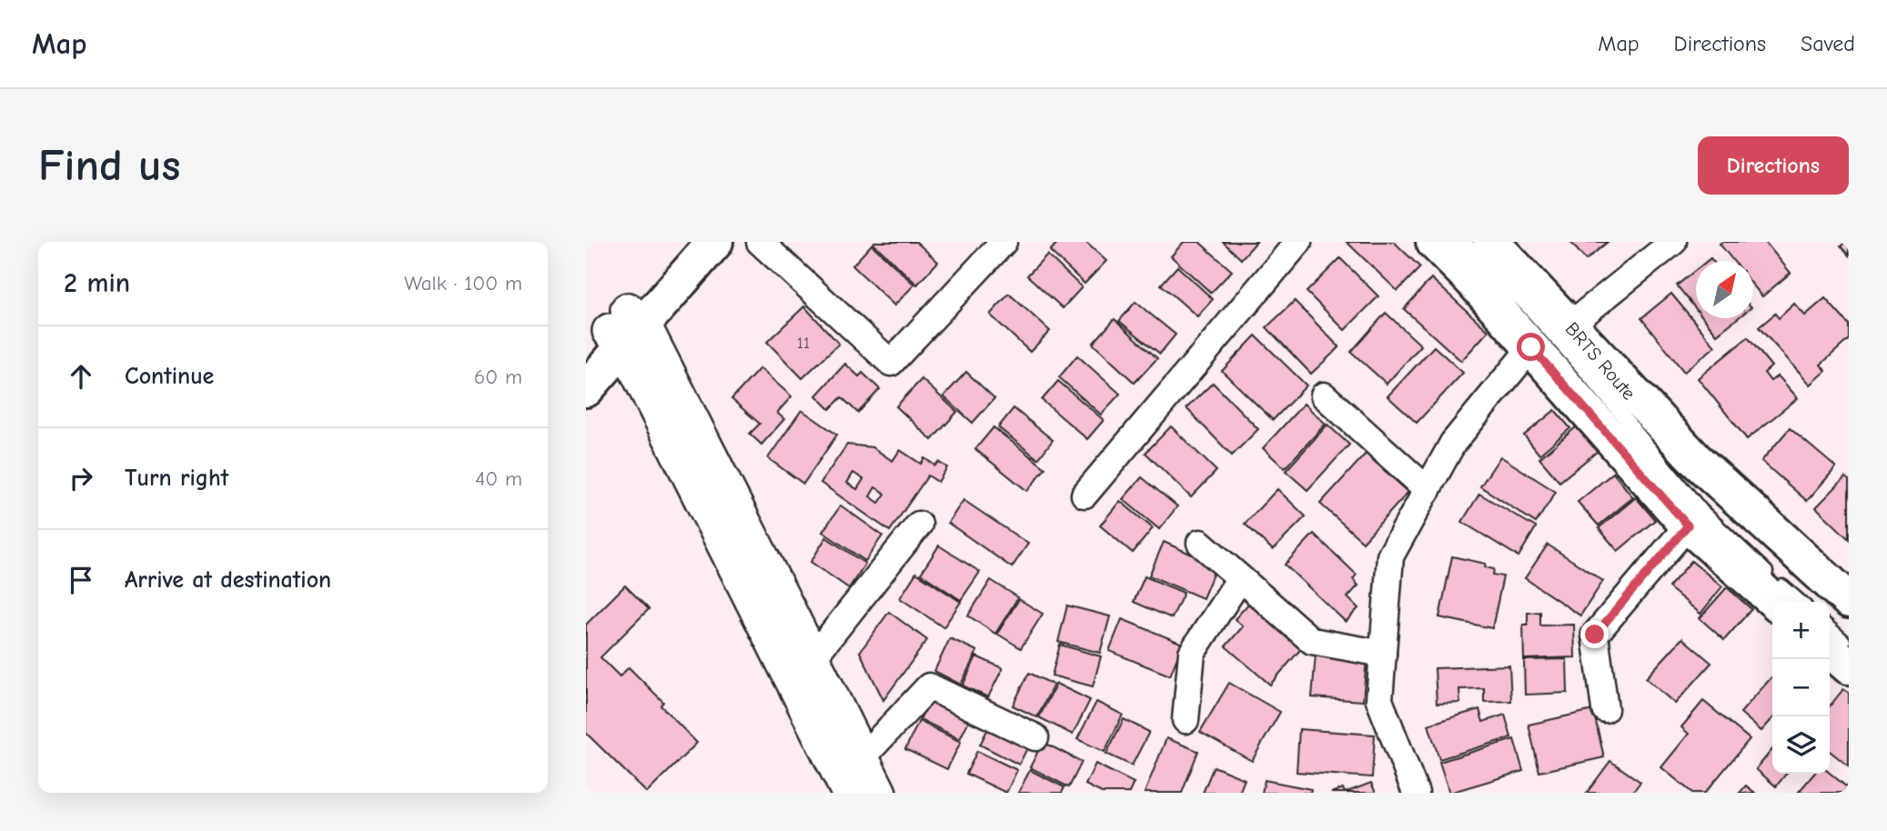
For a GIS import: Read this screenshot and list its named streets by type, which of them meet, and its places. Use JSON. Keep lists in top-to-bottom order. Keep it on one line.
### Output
{"streets":{"lane":["BRTS Route"]},"house_numbers":["11"],"north":"top right","page":{"header":"Map","nav":["Map","Directions","Saved"],"buttons":"Directions","title":"Find us","heading":["2 min","Walk · 100 m"],"list":[["Continue","60 m"],["Turn right","40 m"],"Arrive at destination"],"map_buttons":["+","−"]}}
